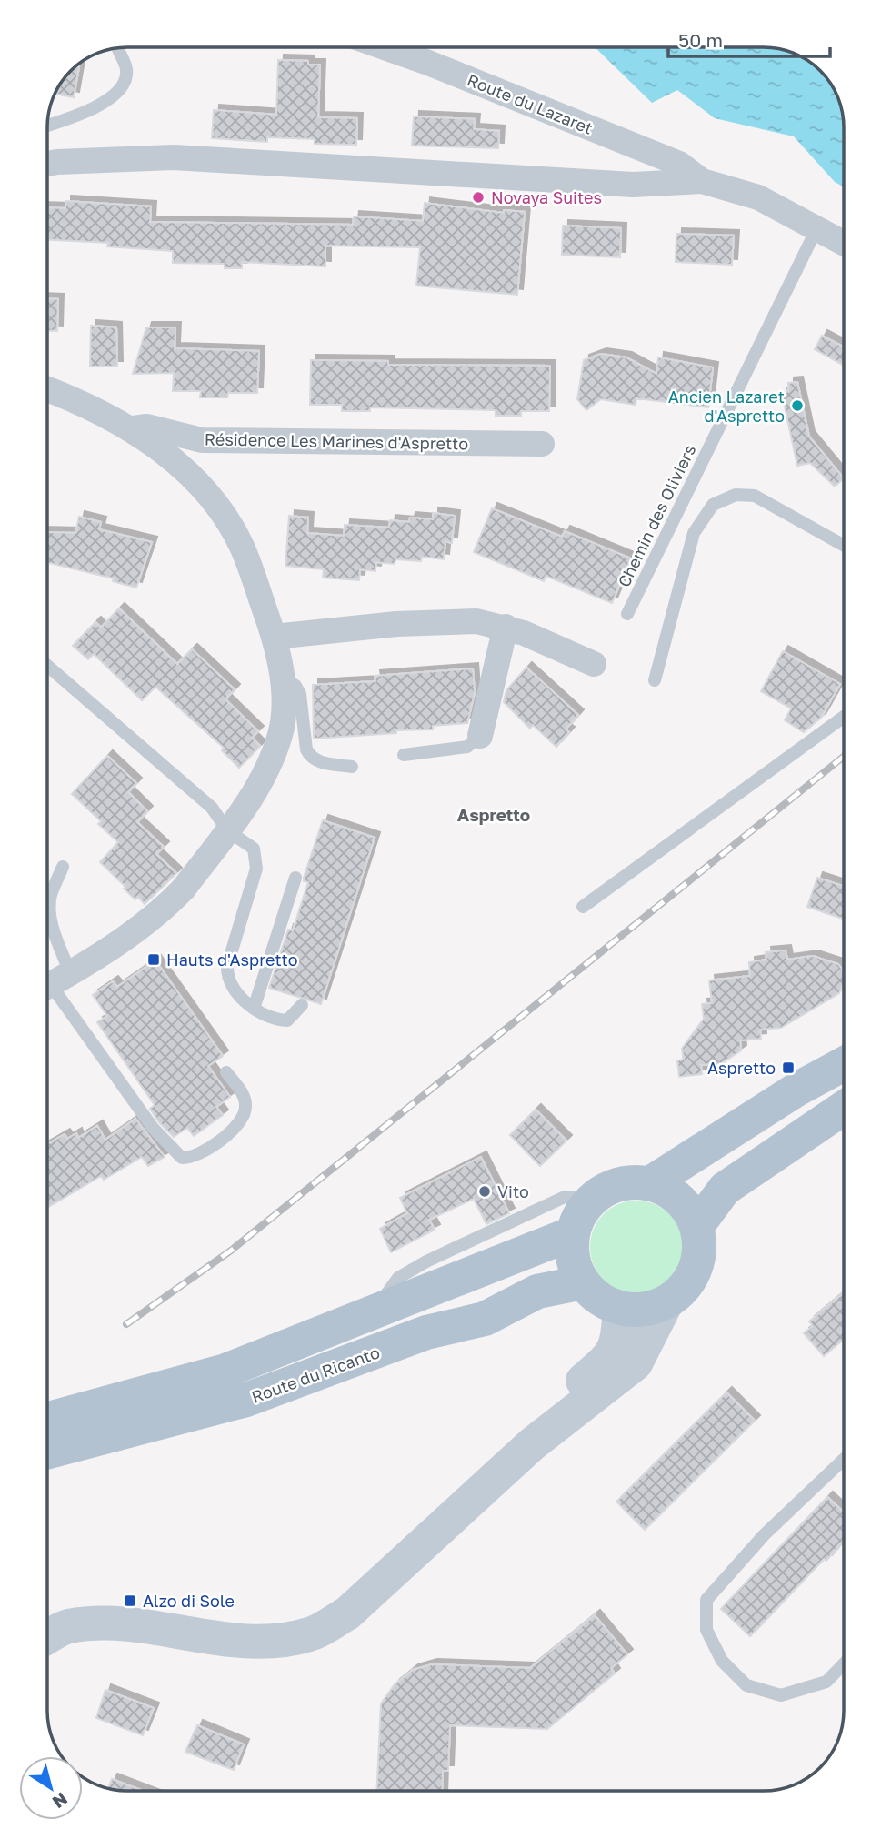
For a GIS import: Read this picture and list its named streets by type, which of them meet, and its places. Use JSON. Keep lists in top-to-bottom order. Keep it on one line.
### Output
{"streets":{"main road":["Route du Ricanto"],"street":["Route du Lazaret","Résidence Les Marines d'Aspretto"],"lane":["Chemin des Oliviers"]},"crossings":[["Route du Lazaret","Chemin des Oliviers"]],"districts":["Aspretto"],"places":{"other":["Novaya Suites","Ancien Lazaret d'Aspretto","Vito"],"transit":["Hauts d'Aspretto","Aspretto","Alzo di Sole"]},"scale_bar":"50 m","north":"bottom right"}
